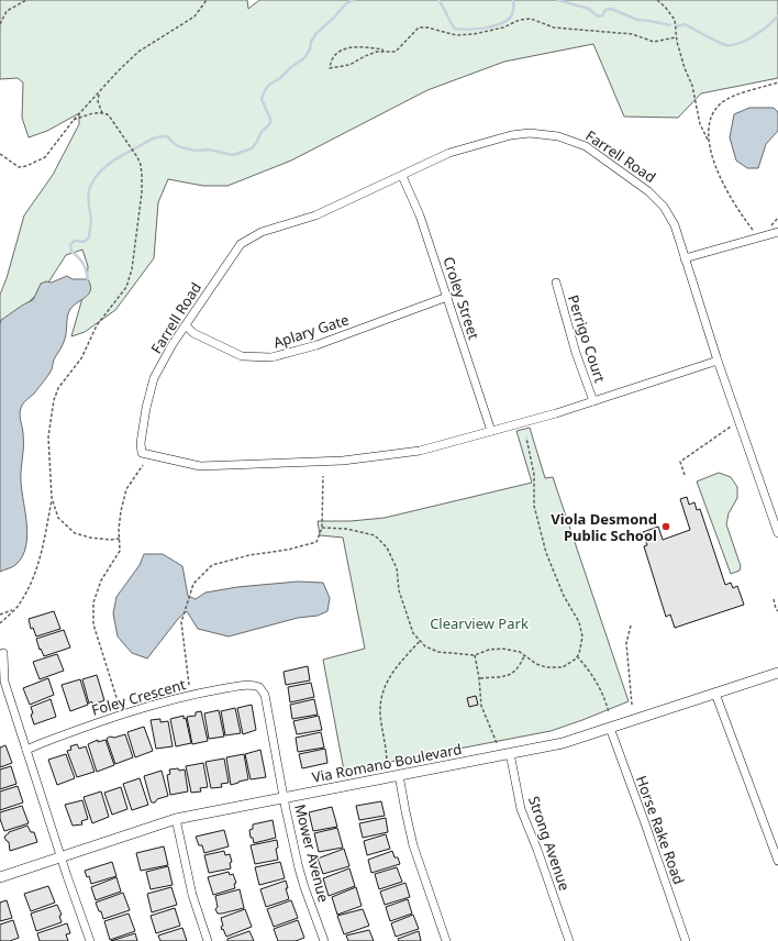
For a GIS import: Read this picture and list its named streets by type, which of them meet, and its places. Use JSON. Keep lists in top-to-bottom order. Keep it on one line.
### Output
{"streets":{"street":["Farrell Road","Croley Street","Aplary Gate","Perrigo Court","Foley Crescent","Via Romano Boulevard","Horse Rake Road","Strong Avenue","Mower Avenue"]},"crossings":[["Farrell Road","Croley Street"],["Farrell Road","Aplary Gate"],["Farrell Road","Perrigo Court"],["Croley Street","Aplary Gate"],["Foley Crescent","Via Romano Boulevard"],["Foley Crescent","Mower Avenue"],["Via Romano Boulevard","Horse Rake Road"],["Via Romano Boulevard","Strong Avenue"],["Via Romano Boulevard","Mower Avenue"]],"parks":["Clearview Park"],"places":["Viola Desmond Public School"]}
